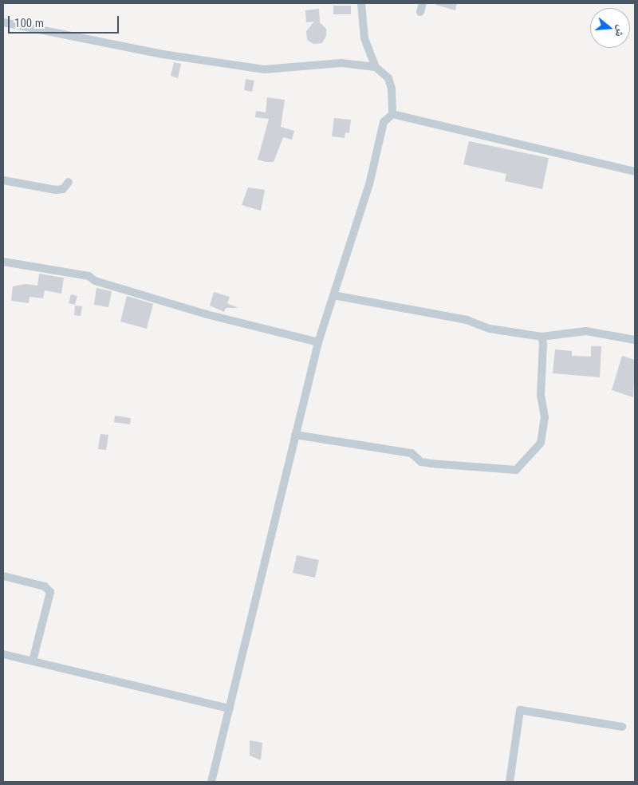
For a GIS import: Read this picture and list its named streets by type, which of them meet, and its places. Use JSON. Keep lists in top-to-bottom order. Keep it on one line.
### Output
{"scale_bar":"100 m","north":"right"}
